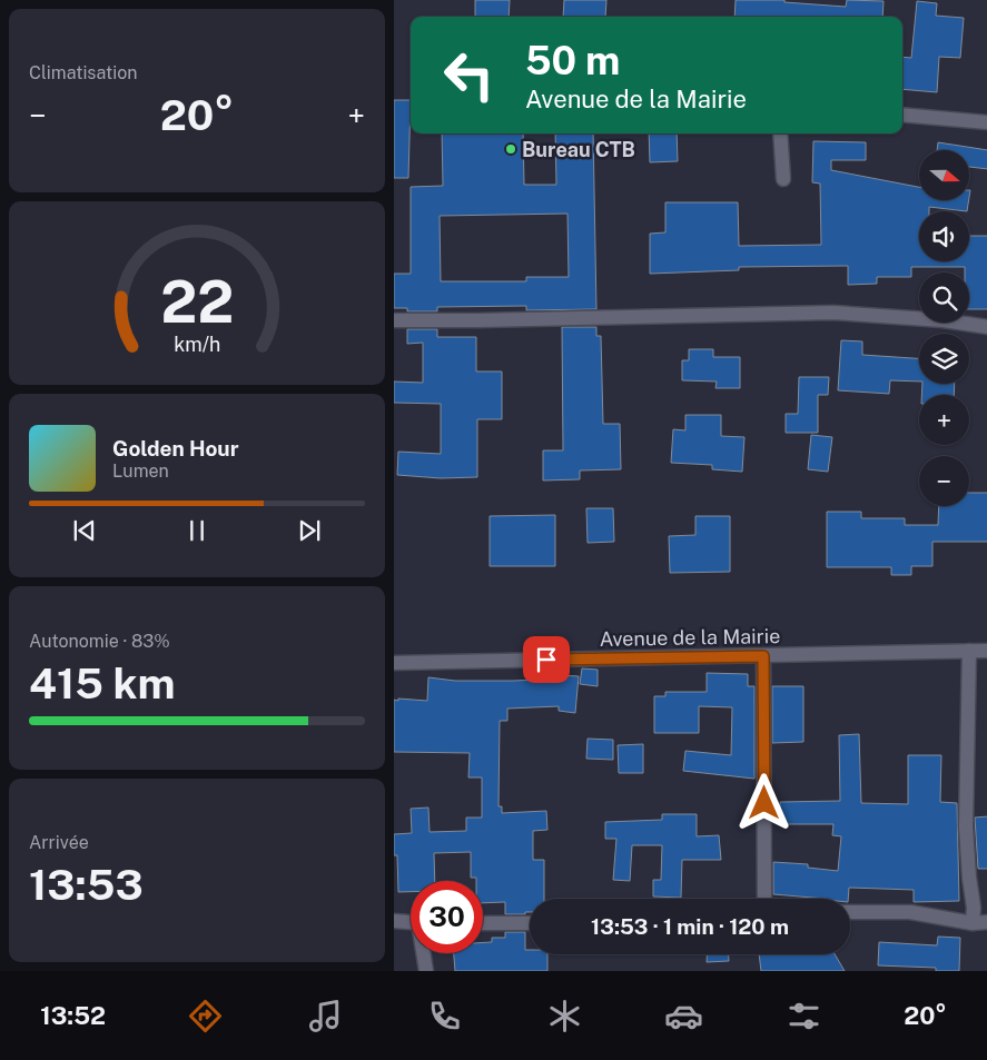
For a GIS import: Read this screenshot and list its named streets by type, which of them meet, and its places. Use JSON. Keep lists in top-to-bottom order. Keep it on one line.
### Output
{"streets":{"street":["Avenue de la Mairie"]},"places":["Bureau CTB"],"north":"right","page":{"tile":["Climatisation",["Autonomie · 83%","415 km"],["Arrivée","13:53"]],"turn":["50 m","Avenue de la Mairie"],"heat":["−","20°","+"],"map_buttons":["+","−"],"song":["Golden Hour","Lumen"],"limit":"30","trip":"13:53 · 1 min · 120 m","tabs":["13:52","20°"],"gauge":["22","km/h"]}}
